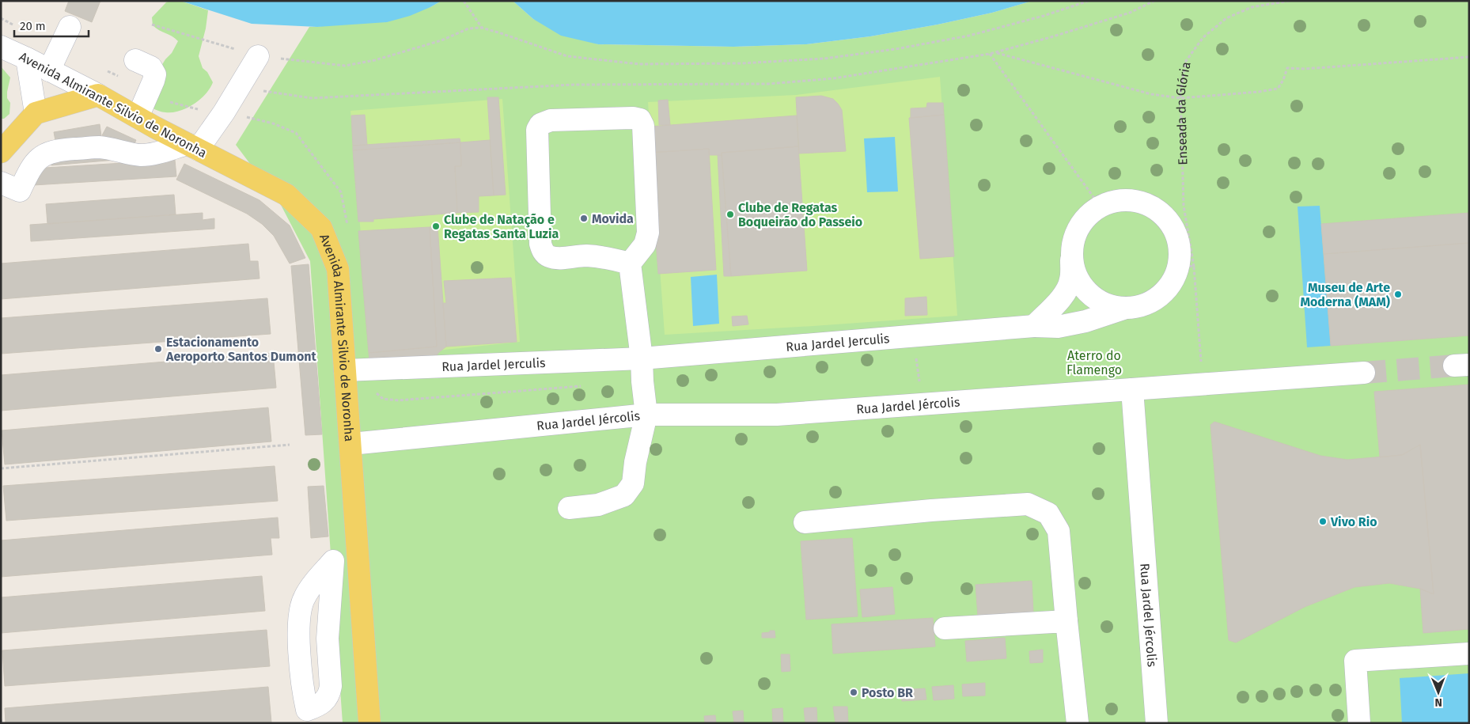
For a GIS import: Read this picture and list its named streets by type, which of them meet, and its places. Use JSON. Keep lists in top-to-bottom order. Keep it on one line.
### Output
{"streets":{"main road":["Avenida Almirante Silvio de Noronha"],"street":["Rua Jardel Jerculis","Rua Jardel Jércolis"],"path":["Enseada da Glória"]},"crossings":[["Avenida Almirante Silvio de Noronha","Rua Jardel Jerculis"],["Avenida Almirante Silvio de Noronha","Rua Jardel Jércolis"],["Enseada da Glória","Rua Jardel Jerculis"],["Enseada da Glória","Rua Jardel Jércolis"]],"parks":["Aterro do Flamengo"],"places":["Clube de Regatas Boqueirão do Passeio","Movida","Clube de Natação e Regatas Santa Luzia","Museu de Arte Moderna (MAM)","Estacionamento Aeroporto Santos Dumont","Vivo Rio","Posto BR"],"scale_bar":"20 m","north":"bottom"}
